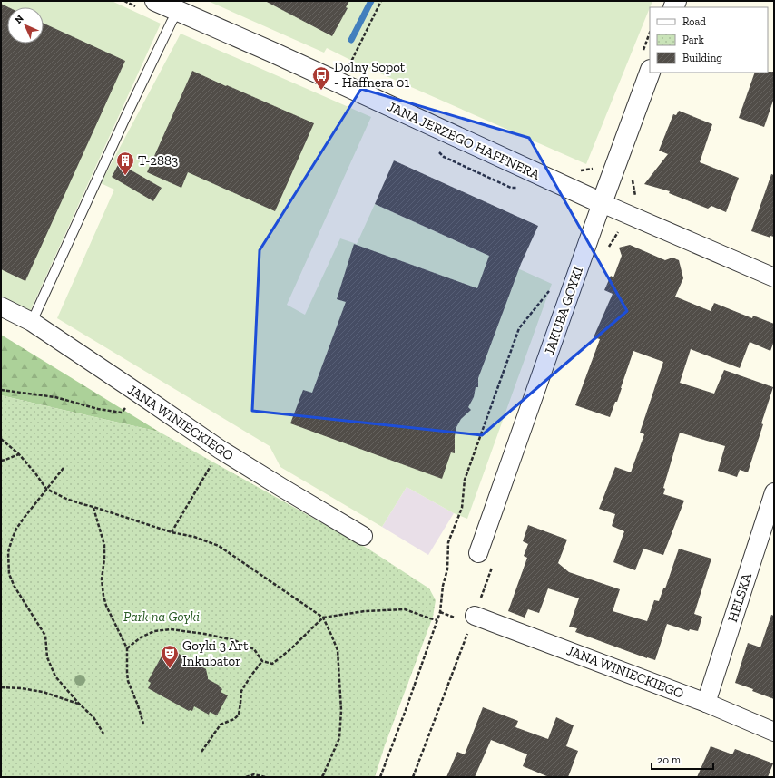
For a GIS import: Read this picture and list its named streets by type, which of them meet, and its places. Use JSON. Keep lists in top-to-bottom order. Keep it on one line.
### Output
{"streets":{"street":["JANA JERZEGO HAFFNERA","JAKUBA GOYKI","JANA WINIECKIEGO","HELSKA"]},"crossings":[["JANA JERZEGO HAFFNERA","JAKUBA GOYKI"],["JANA WINIECKIEGO","HELSKA"]],"parks":["Park na Goyki"],"places":{"bus stop":["Dolny Sopot - Haffnera 01"],"building":["T-2883"],"theatre":["Goyki 3 Art Inkubator"]},"legend":["Road","Park","Building"],"scale_bar":"20 m","north":"top left"}
